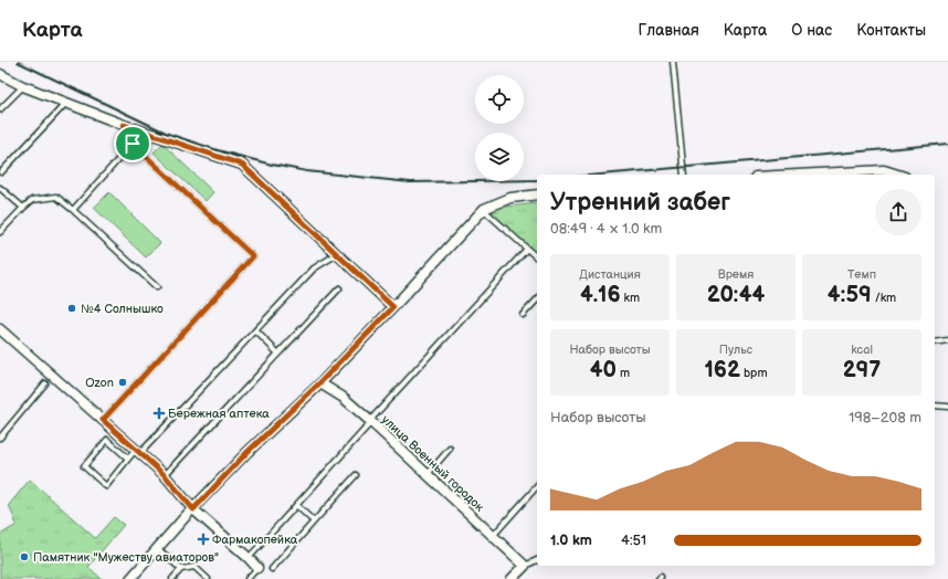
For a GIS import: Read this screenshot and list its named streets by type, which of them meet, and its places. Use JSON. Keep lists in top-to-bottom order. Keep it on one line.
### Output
{"streets":{"street":["улица Военный городок"]},"places":{"other":["№4 Солнышко","Ozon","Памятник \"Мужеству авиаторов\""],"health":["Бережная аптека","Фармакопейка"]},"page":{"header":"Карта","nav":["Главная","Карта","О нас","Контакты"],"heading":["Утренний забег","08:49 · 4 × 1.0 km"],"stats":[["Дистанция","4.16 km"],["Время","20:44"],["Темп","4:59 /km"],["Набор высоты","40 m"],["Пульс","162 bpm"],["kcal","297"]],"chart":["Набор высоты","198–208 m"],"list":[{"name":"1.0 km","note":"4:51"}]}}
